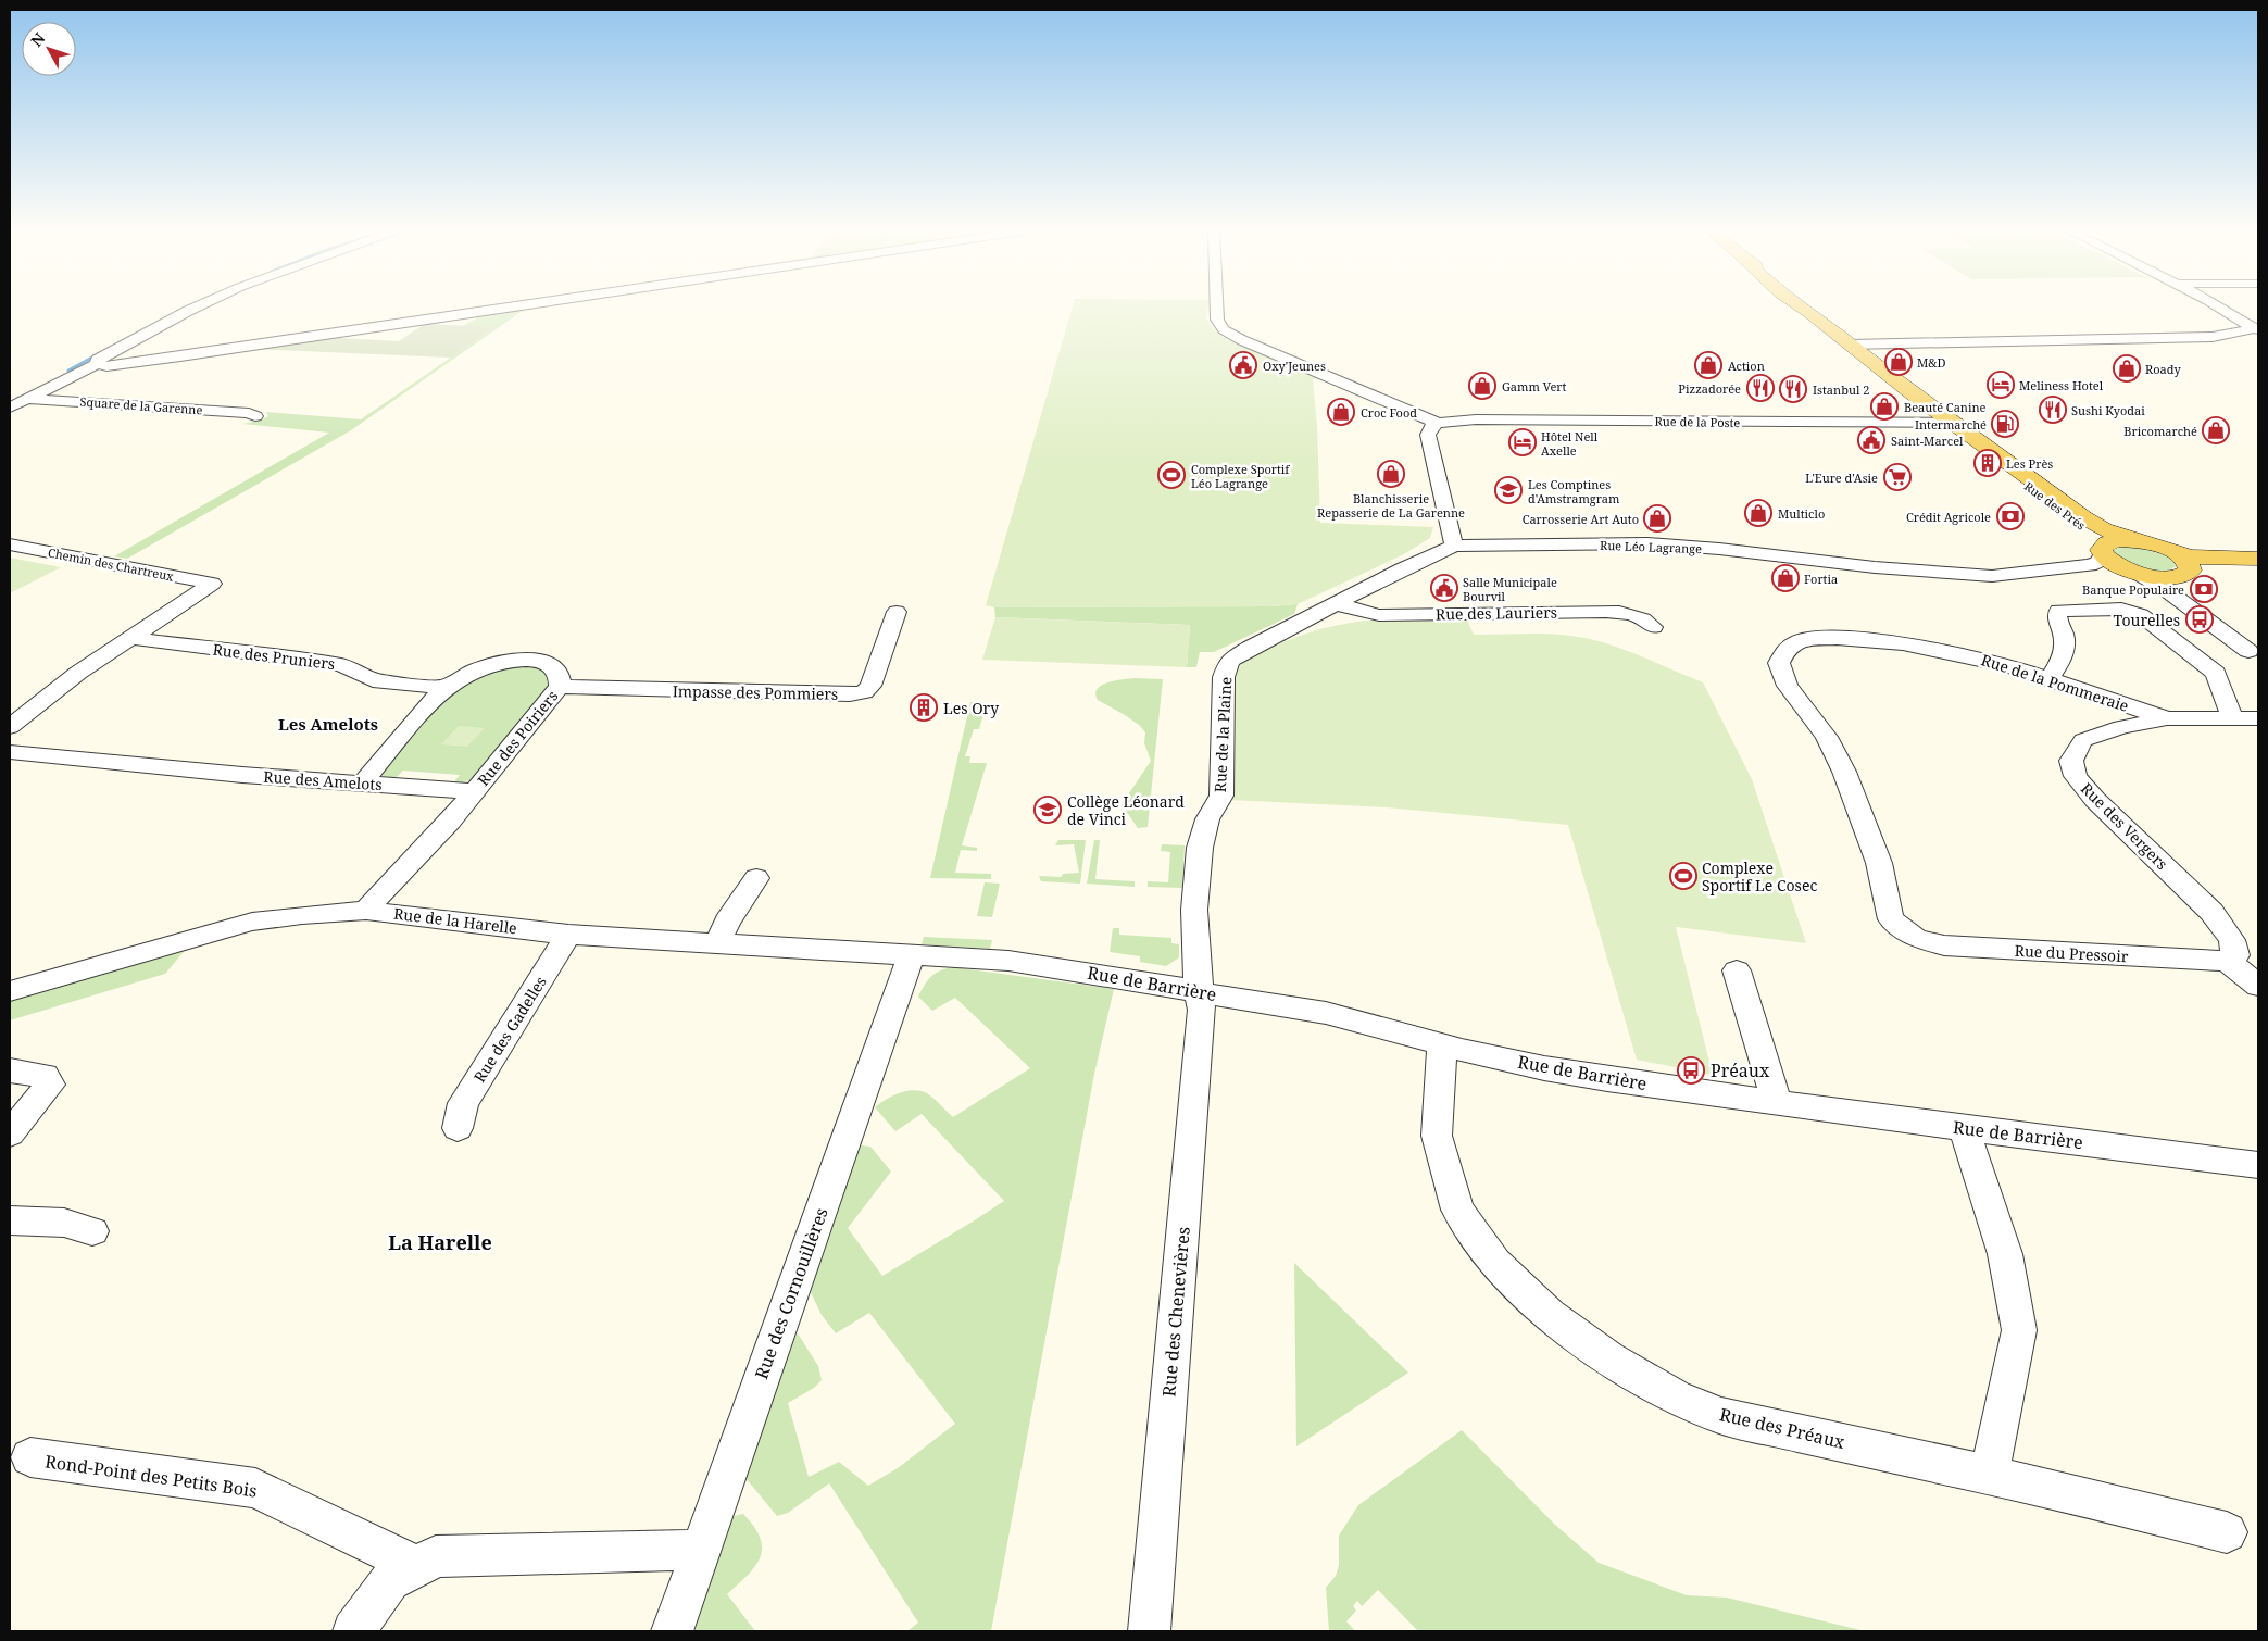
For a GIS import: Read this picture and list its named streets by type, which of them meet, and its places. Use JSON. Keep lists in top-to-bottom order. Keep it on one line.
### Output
{"streets":{"main road":["Rue des Prés"],"street":["Square de la Garenne","Rue de la Poste","Rue Léo Lagrange","Chemin des Chartreux","Rue des Lauriers","Rue des Pruniers","Rue de la Pommeraie","Impasse des Pommiers","Rue de la Plaine","Rue des Poiriers","Rue des Amelots","Rue des Vergers","Rue de la Harelle","Rue du Pressoir","Rue de Barrière","Rue des Gadelles","Rue des Cornouillères","Rue des Chenevières","Rue des Préaux","Rond-Point des Petits Bois"]},"crossings":[["Rue de la Poste","Rue des Prés"],["Rue des Prés","Rue Léo Lagrange"],["Rue Léo Lagrange","Rue des Lauriers"],["Rue Léo Lagrange","Rue de la Plaine"],["Chemin des Chartreux","Rue des Pruniers"],["Rue des Pruniers","Rue des Poiriers"],["Rue de la Pommeraie","Rue des Vergers"],["Rue de la Pommeraie","Rue du Pressoir"],["Impasse des Pommiers","Rue des Poiriers"],["Rue de la Plaine","Rue de Barrière"],["Rue de la Plaine","Rue des Chenevières"],["Rue des Poiriers","Rue des Amelots"],["Rue des Vergers","Rue du Pressoir"],["Rue de la Harelle","Rue de Barrière"],["Rue de la Harelle","Rue des Gadelles"],["Rue de la Harelle","Rue des Cornouillères"],["Rue de Barrière","Rue des Cornouillères"],["Rue de Barrière","Rue des Chenevières"],["Rue de Barrière","Rue des Préaux"]],"districts":["Les Amelots","La Harelle"],"places":{"shop":["M&D","Action","Roady","Gamm Vert","Beauté Canine","Croc Food","Bricomarché","Blanchisserie Repasserie de La Garenne","Multiclo","Carrosserie Art Auto","Fortia"],"public building":["Oxy'Jeunes","Saint-Marcel","Salle Municipale Bourvil"],"hotel":["Meliness Hotel","Hôtel Nell Axelle"],"restaurant":["Pizzadorée","Istanbul 2","Sushi Kyodai"],"fuel station":["Intermarché"],"building":["Les Près","Les Ory"],"sports":["Complexe Sportif Léo Lagrange","Complexe Sportif Le Cosec"],"supermarket":["L'Eure d'Asie"],"school or university":["Les Comptines d'Amstramgram","Collège Léonard de Vinci"],"bank":["Crédit Agricole","Banque Populaire"],"bus stop":["Tourelles","Préaux"]},"north":"top left"}
